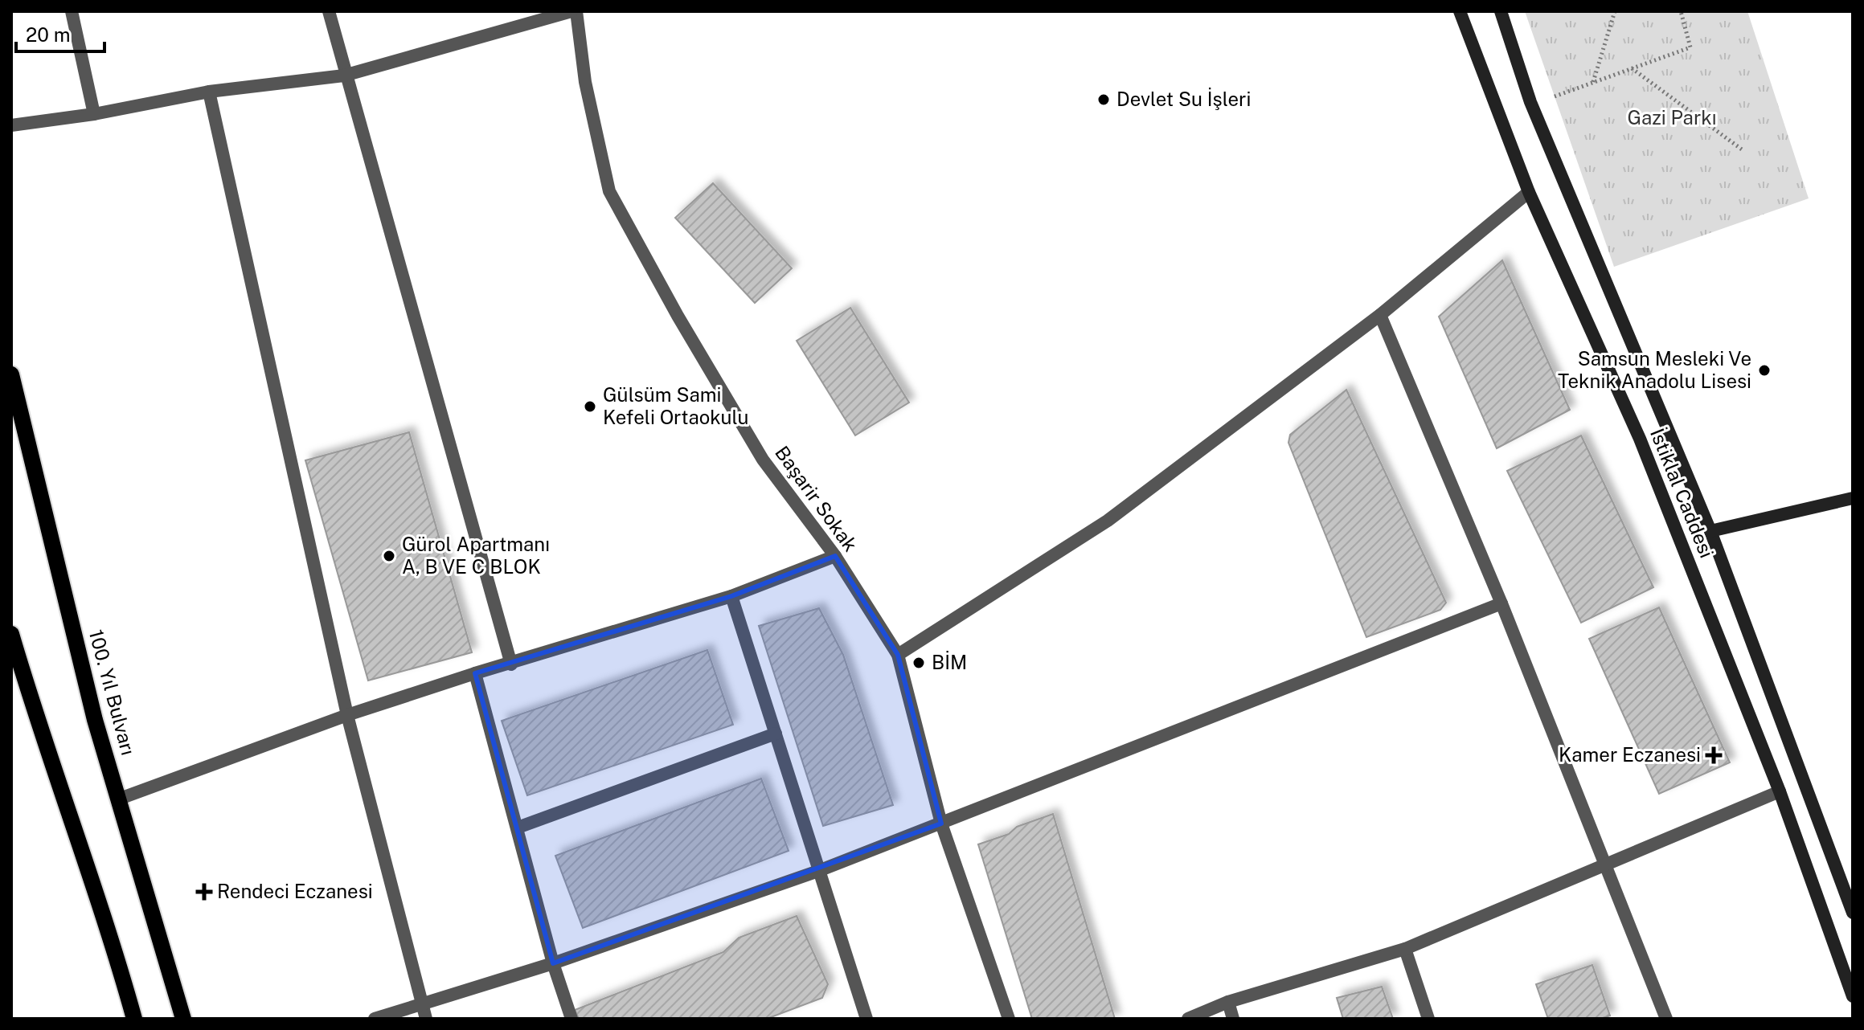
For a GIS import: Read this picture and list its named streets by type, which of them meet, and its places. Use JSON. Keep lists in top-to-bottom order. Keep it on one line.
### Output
{"streets":{"main road":["İstiklal Caddesi","100. Yıl Bulvarı"],"street":["Başarir Sokak"]},"parks":["Gazi Parkı"],"places":{"other":["Devlet Su İşleri","Samsun Mesleki Ve Teknik Anadolu Lisesi","Gülsüm Sami Kefeli Ortaokulu","Gürol Apartmanı A, B VE C BLOK","BİM"],"health":["Kamer Eczanesi","Rendeci Eczanesi"]},"scale_bar":"20 m"}
